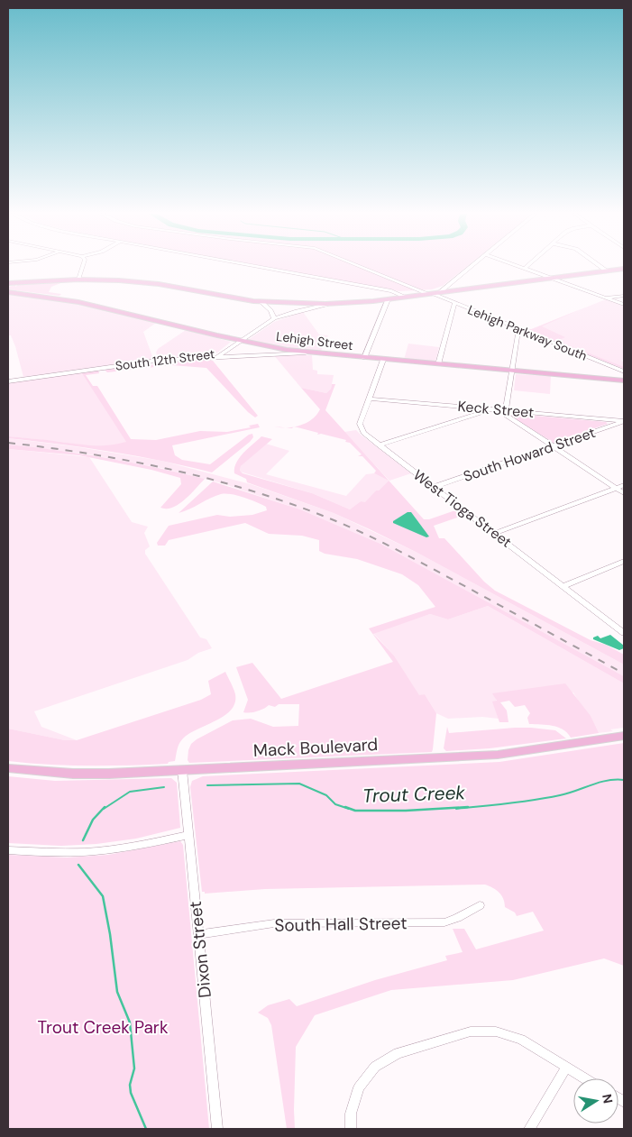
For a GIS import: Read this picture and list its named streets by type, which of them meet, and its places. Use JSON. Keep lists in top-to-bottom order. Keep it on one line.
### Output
{"streets":{"main road":["Lehigh Street","Mack Boulevard"],"street":["Lehigh Parkway South","South 12th Street","Keck Street","South Howard Street","West Tioga Street","South Hall Street","Dixon Street"]},"crossings":[["Lehigh Street","South 12th Street"],["Lehigh Street","West Tioga Street"],["Keck Street","South Howard Street"],["Keck Street","West Tioga Street"],["South Howard Street","West Tioga Street"],["Mack Boulevard","Dixon Street"],["South Hall Street","Dixon Street"]],"water":["Trout Creek"],"parks":["Trout Creek Park"],"north":"right"}
